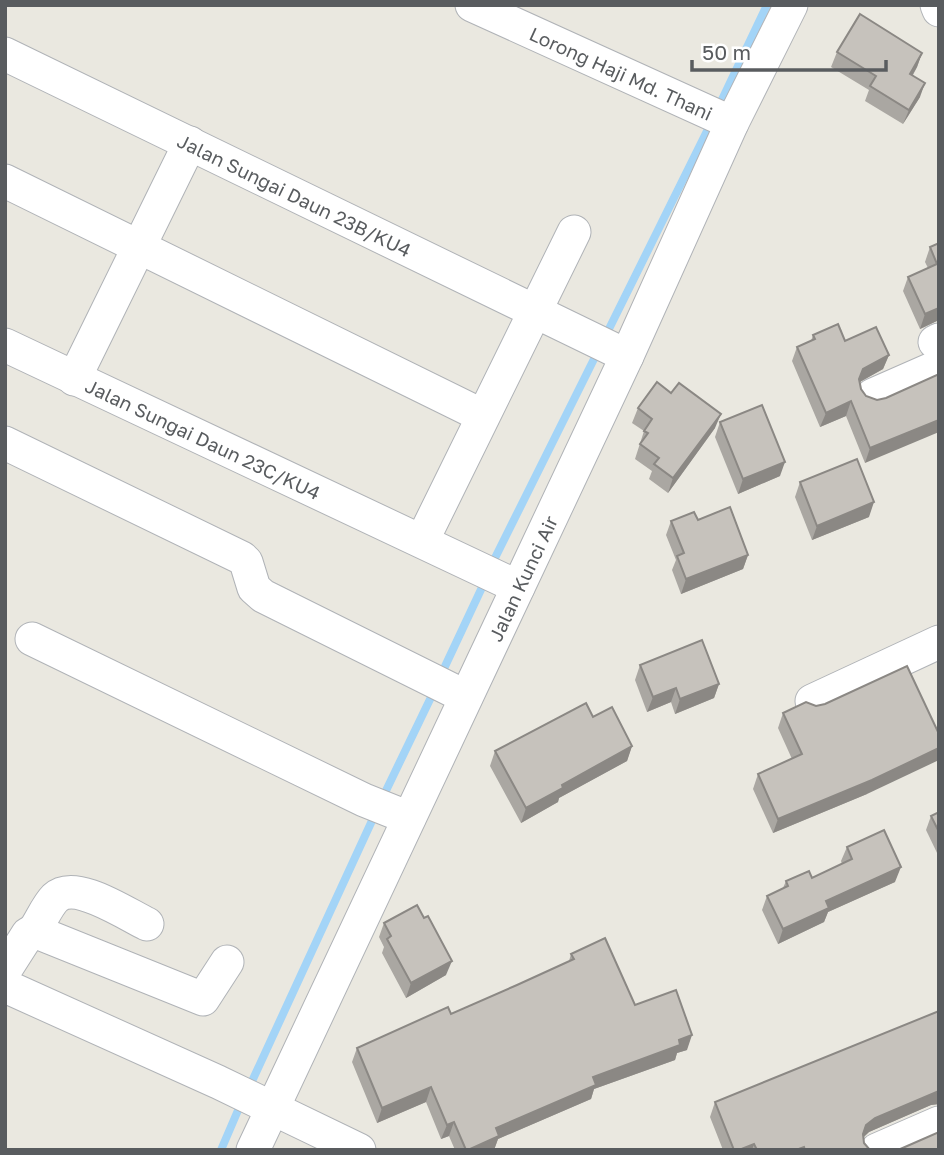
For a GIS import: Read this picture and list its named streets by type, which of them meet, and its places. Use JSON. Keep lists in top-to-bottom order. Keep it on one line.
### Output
{"streets":{"street":["Lorong Haji Md. Thani","Jalan Sungai Daun 23B/KU4","Jalan Sungai Daun 23C/KU4","Jalan Kunci Air"]},"crossings":[["Lorong Haji Md. Thani","Jalan Kunci Air"],["Jalan Sungai Daun 23B/KU4","Jalan Kunci Air"],["Jalan Sungai Daun 23C/KU4","Jalan Kunci Air"]],"scale_bar":"50 m"}
